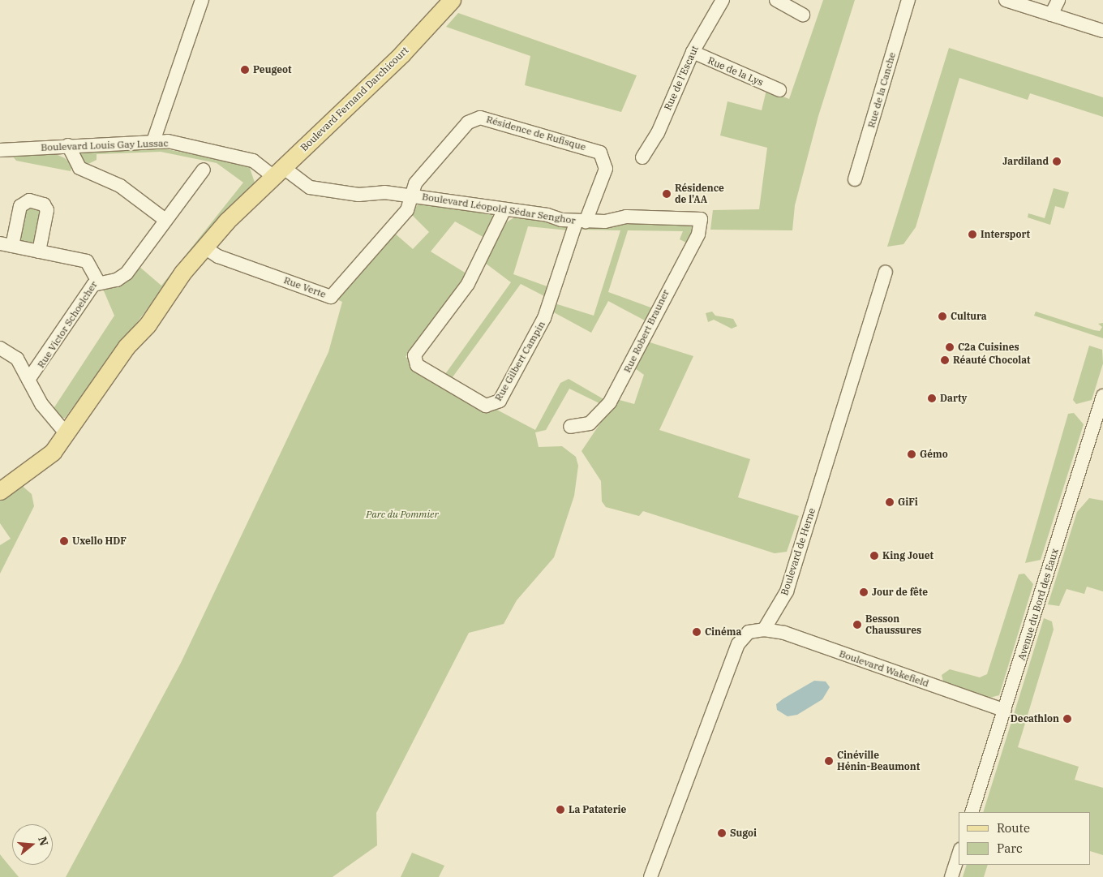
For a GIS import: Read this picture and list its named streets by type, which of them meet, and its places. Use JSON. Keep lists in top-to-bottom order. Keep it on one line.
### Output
{"streets":{"main road":["Boulevard Fernand Darchicourt"],"street":["Rue de la Lys","Rue de l'Escaut","Rue de la Canche","Résidence de Rufisque","Boulevard Louis Gay Lussac","Boulevard Léopold Sédar Senghor","Rue Verte","Rue Victor Schoelcher","Rue Robert Brauner","Rue Gilbert Campin","Boulevard de Herne","Avenue du Bord des Eaux","Boulevard Wakefield"]},"crossings":[["Rue de la Lys","Rue de l'Escaut"],["Boulevard Fernand Darchicourt","Boulevard Louis Gay Lussac"],["Boulevard Fernand Darchicourt","Boulevard Léopold Sédar Senghor"],["Boulevard Fernand Darchicourt","Rue Verte"],["Résidence de Rufisque","Boulevard Léopold Sédar Senghor"],["Résidence de Rufisque","Rue Verte"],["Résidence de Rufisque","Rue Gilbert Campin"],["Boulevard Louis Gay Lussac","Boulevard Léopold Sédar Senghor"],["Boulevard Léopold Sédar Senghor","Rue Verte"],["Boulevard Léopold Sédar Senghor","Rue Robert Brauner"],["Boulevard Léopold Sédar Senghor","Rue Gilbert Campin"],["Boulevard de Herne","Boulevard Wakefield"],["Avenue du Bord des Eaux","Boulevard Wakefield"]],"parks":["Parc du Pommier"],"places":["Peugeot","Jardiland","Résidence de l'AA","Intersport","Cultura","C2a Cuisines","Réauté Chocolat","Darty","Gémo","GiFi","Uxello HDF","King Jouet","Jour de fête","Besson Chaussures","Cinéma","Decathlon","Cinéville Hénin-Beaumont","La Pataterie","Sugoi"],"legend":["Route","Parc"],"north":"right"}
